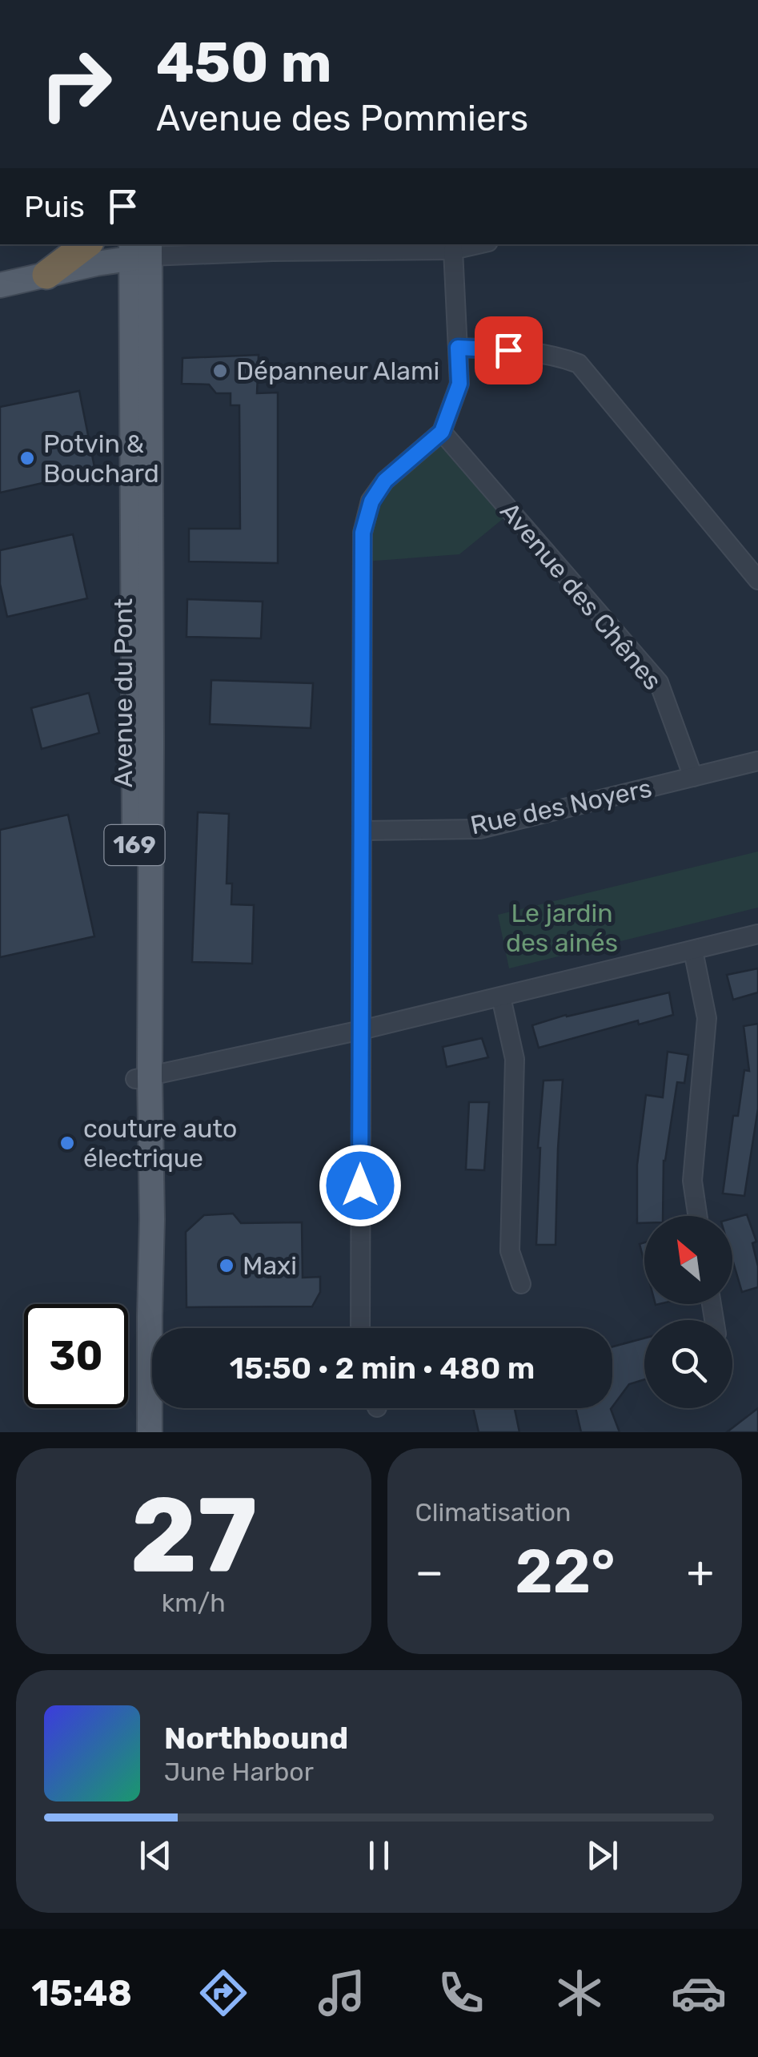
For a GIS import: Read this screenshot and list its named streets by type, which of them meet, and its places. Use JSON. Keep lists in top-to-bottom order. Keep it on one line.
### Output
{"streets":{"main road":["Avenue du Pont","169"],"street":["Avenue des Chênes","Rue des Noyers"]},"crossings":[["Avenue des Chênes","Rue des Noyers"]],"parks":["Le jardin des ainés"],"places":["Dépanneur Alami","Potvin & Bouchard","couture auto électrique","Maxi"],"north":"top left","page":{"turn":["450 m","Avenue des Pommiers"],"then":"Puis","limit":"30","trip":"15:50 · 2 min · 480 m","tile":[["27","km/h"],"Climatisation"],"heat":["−","22°","+"],"song":["Northbound","June Harbor"],"tabs":"15:48"}}
